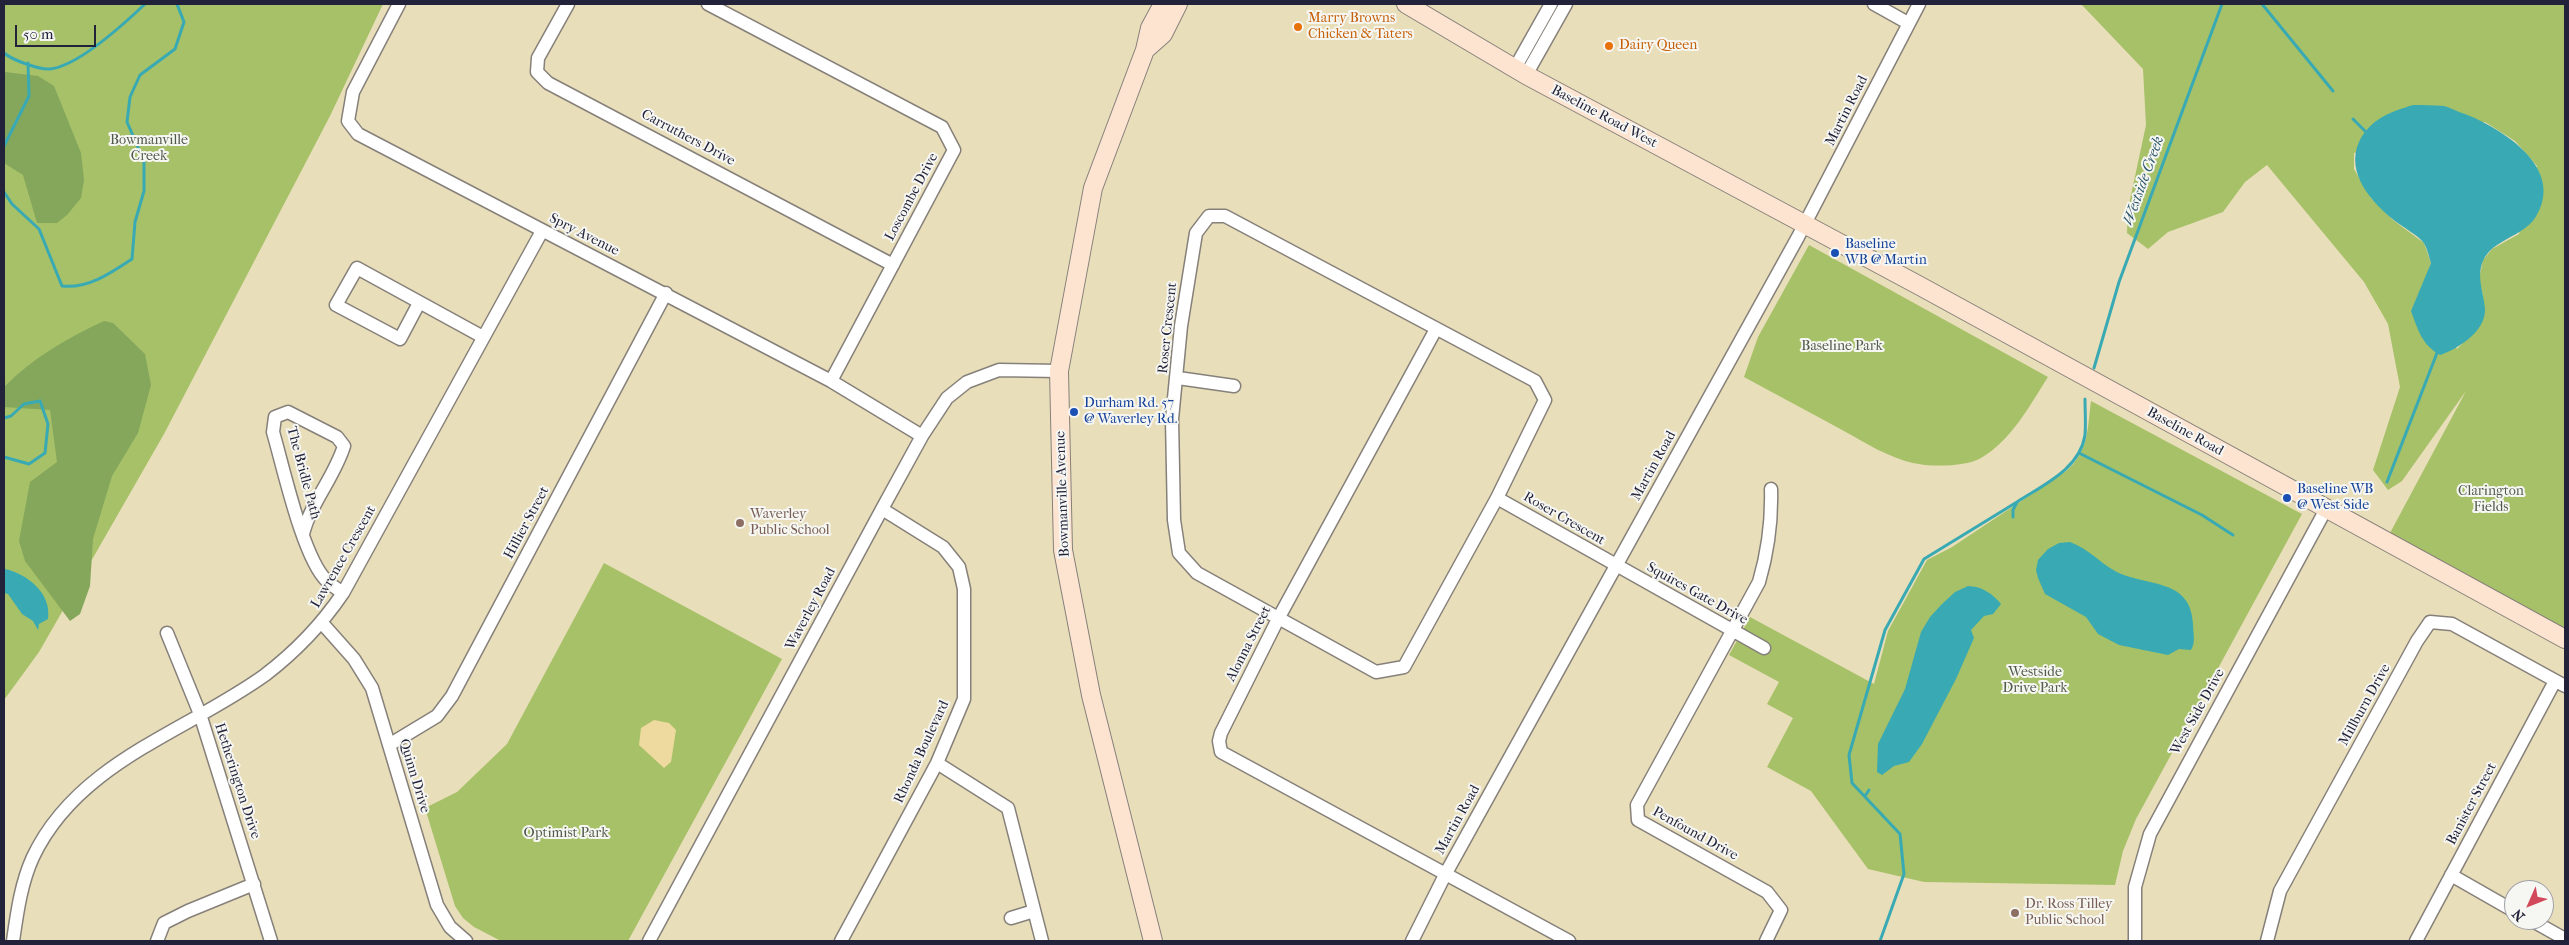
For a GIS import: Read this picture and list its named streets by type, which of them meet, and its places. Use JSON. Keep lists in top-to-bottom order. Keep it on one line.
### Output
{"streets":{"street":["Martin Road","Baseline Road West","Carruthers Drive","Loscombe Drive","Spry Avenue","Roser Crescent","Baseline Road","The Bridle Path","Bowmanville Avenue","Hillier Street","Lawrence Crescent","Squires Gate Drive","Waverley Road","Alonna Street","Millburn Drive","West Side Drive","Rhonda Boulevard","Quinn Drive","Hetherington Drive","Banister Street","Penfound Drive"]},"crossings":[["Martin Road","Baseline Road West"],["Martin Road","Roser Crescent"],["Martin Road","Baseline Road"],["Martin Road","Squires Gate Drive"],["Martin Road","Alonna Street"],["Baseline Road West","Baseline Road"],["Carruthers Drive","Loscombe Drive"],["Loscombe Drive","Spry Avenue"],["Spry Avenue","Hillier Street"],["Spry Avenue","Lawrence Crescent"],["Spry Avenue","Waverley Road"],["Roser Crescent","Squires Gate Drive"],["Roser Crescent","Alonna Street"],["Baseline Road","West Side Drive"],["The Bridle Path","Lawrence Crescent"],["Bowmanville Avenue","Waverley Road"],["Hillier Street","Quinn Drive"],["Lawrence Crescent","Quinn Drive"],["Lawrence Crescent","Hetherington Drive"],["Squires Gate Drive","Penfound Drive"],["Waverley Road","Rhonda Boulevard"],["Millburn Drive","Banister Street"]],"water":["Westside Creek"],"parks":["Bowmanville Creek","Baseline Park","Clarington Fields","Westside Drive Park","Optimist Park"],"places":["Marry Browns Chicken & Taters","Dairy Queen","Baseline WB @ Martin","Durham Rd. 57 @ Waverley Rd.","Baseline WB @ West Side","Waverley Public School","Dr. Ross Tilley Public School"],"scale_bar":"50 m","north":"bottom left"}
